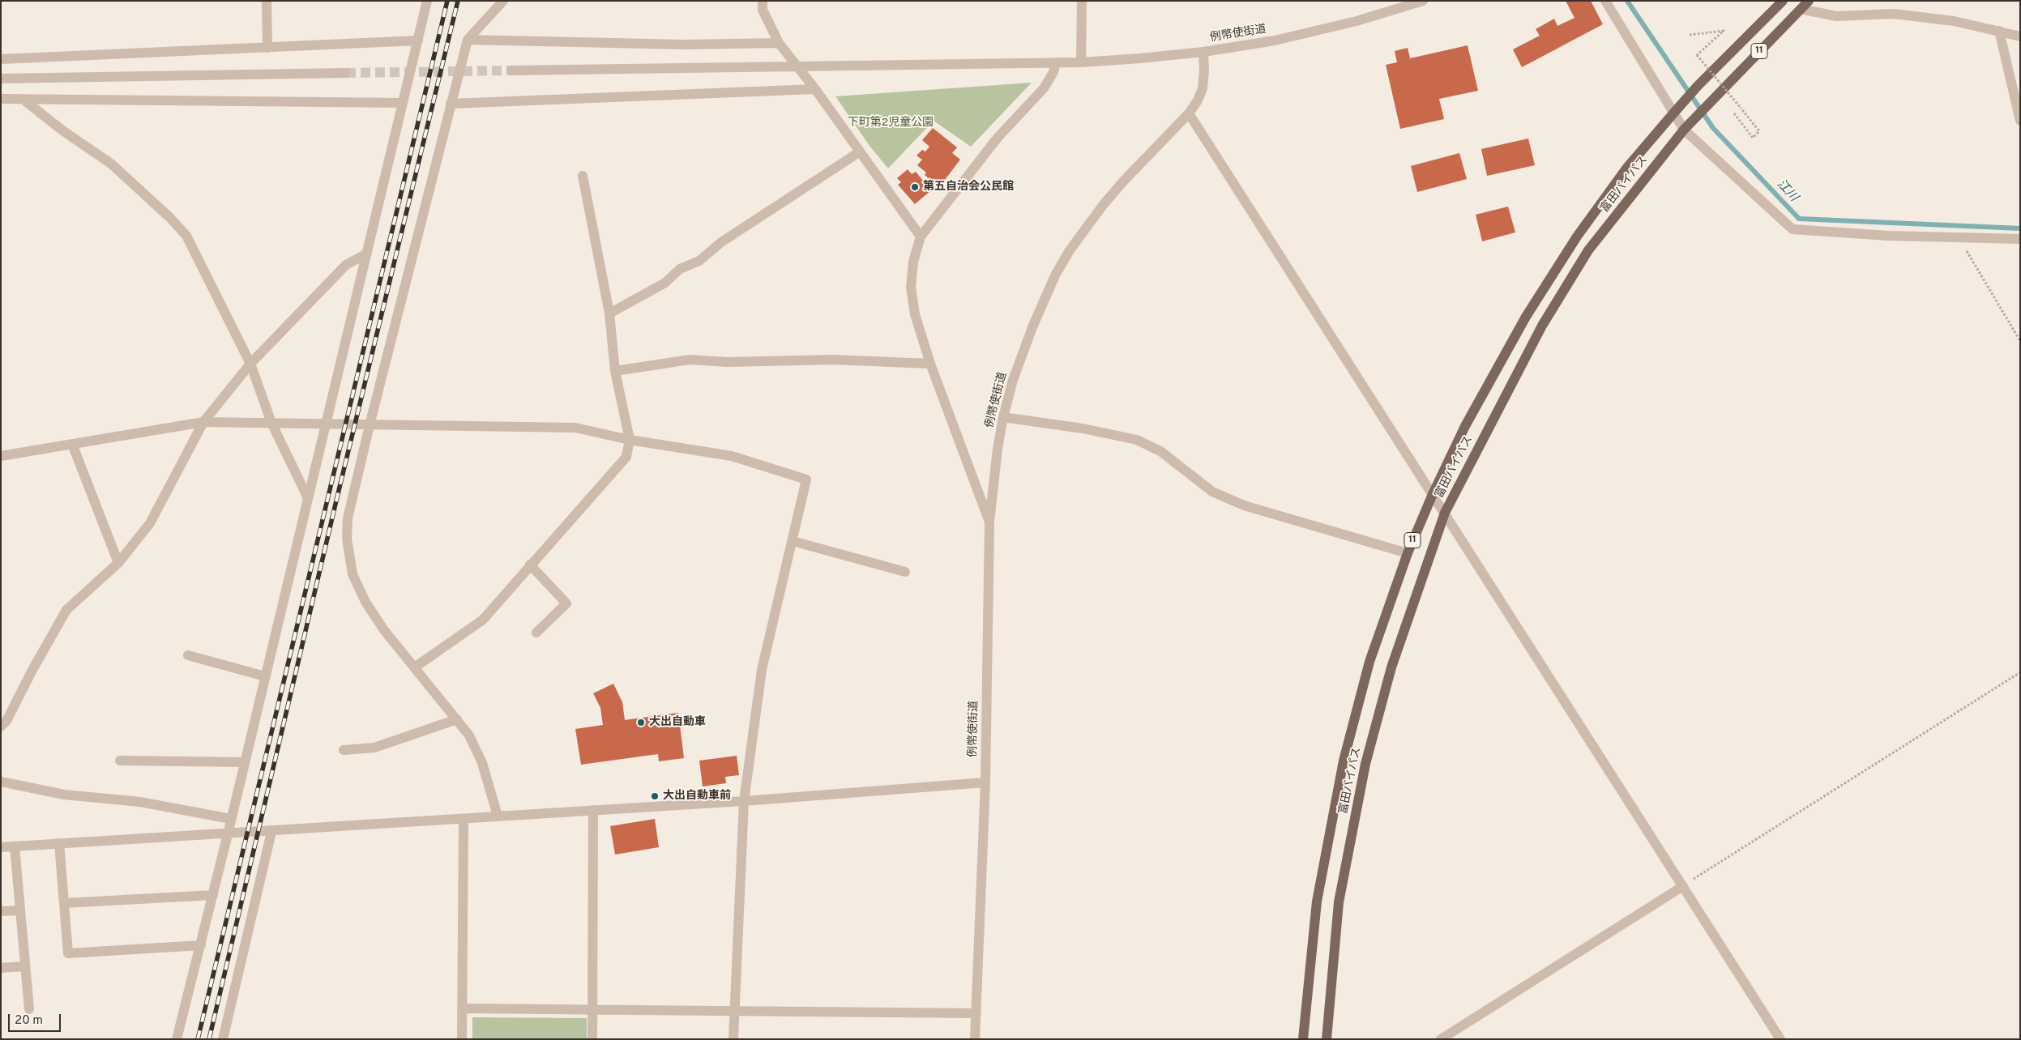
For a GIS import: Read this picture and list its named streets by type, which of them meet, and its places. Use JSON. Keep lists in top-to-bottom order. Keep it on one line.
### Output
{"streets":{"main road":["11","富田バイパス"],"street":["例幣使街道"]},"water":["江川"],"parks":["下町第2児童公園"],"places":["第五自治会公民館","大出自動車","大出自動車前"],"scale_bar":"20 m"}
